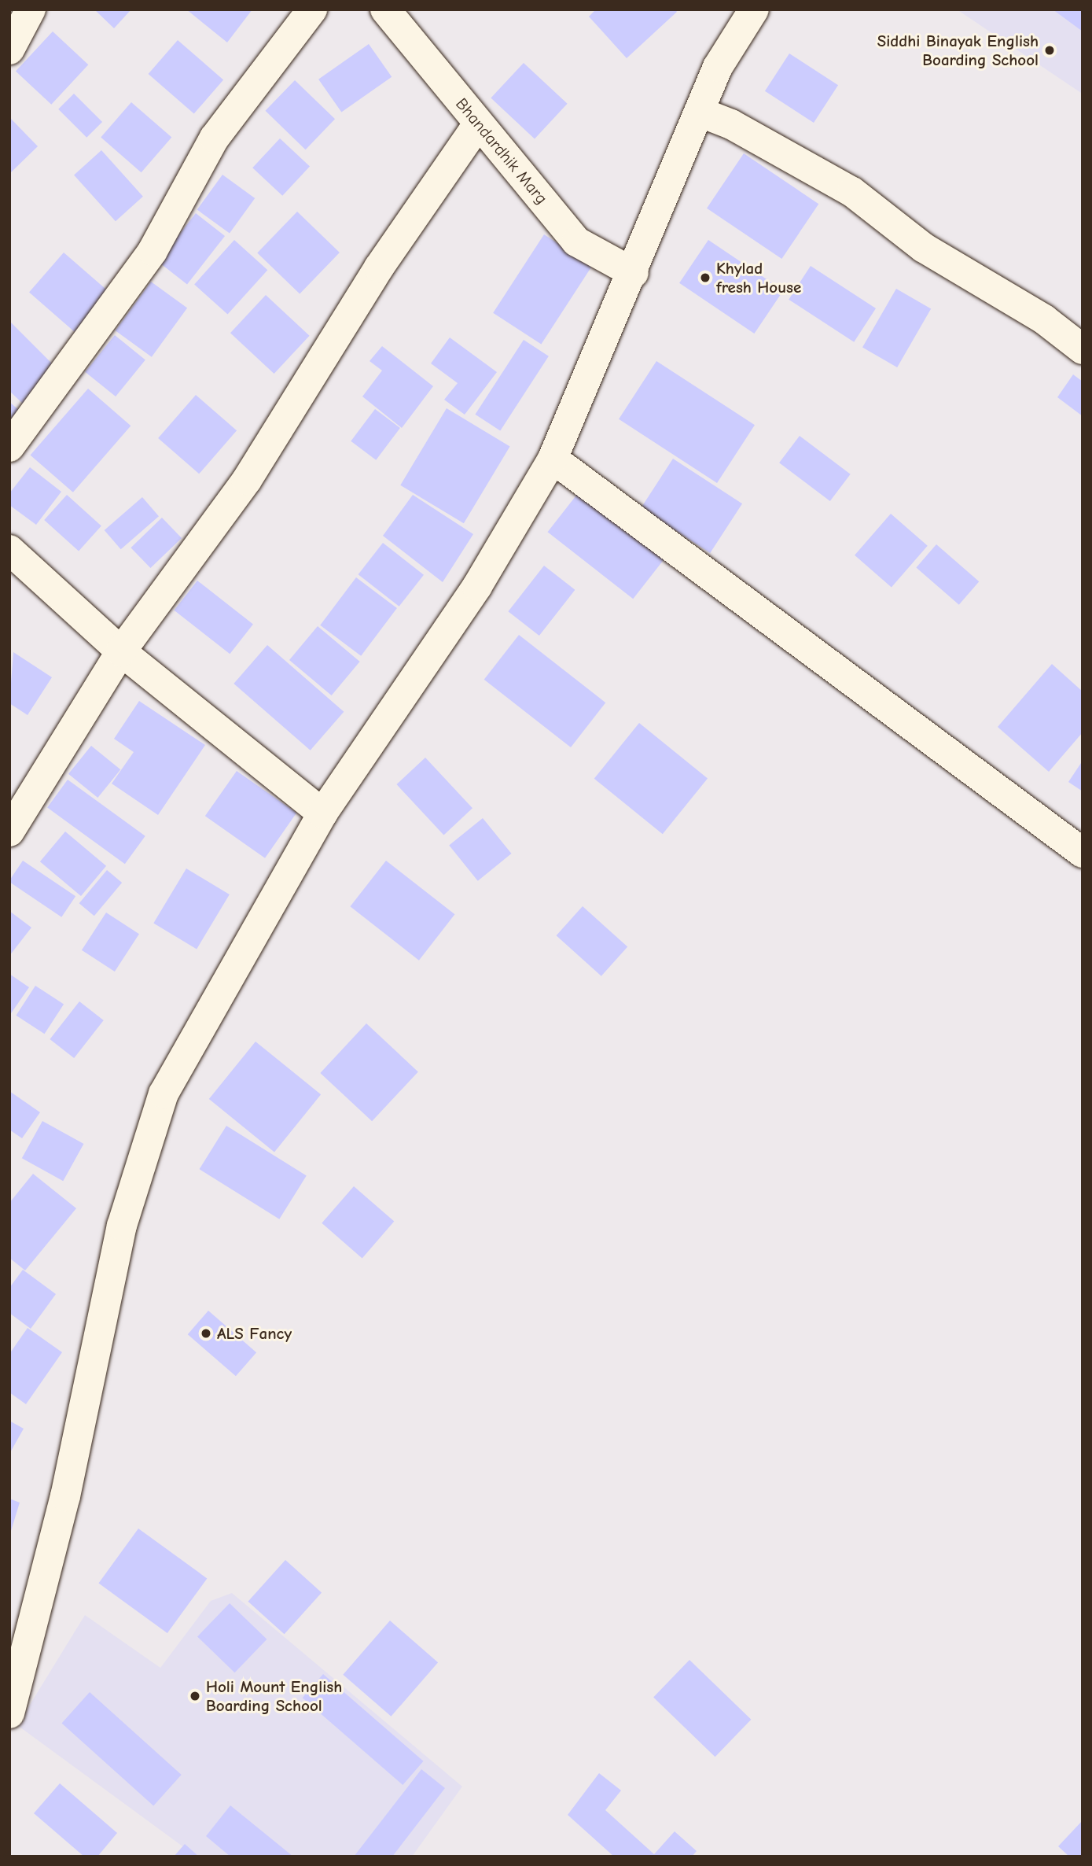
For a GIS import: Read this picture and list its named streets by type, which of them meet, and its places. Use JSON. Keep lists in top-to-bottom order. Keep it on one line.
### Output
{"streets":{"street":["Bhandardhik Marg"]},"places":["Siddhi Binayak English Boarding School","Khylad fresh House","ALS Fancy","Holi Mount English Boarding School"]}
